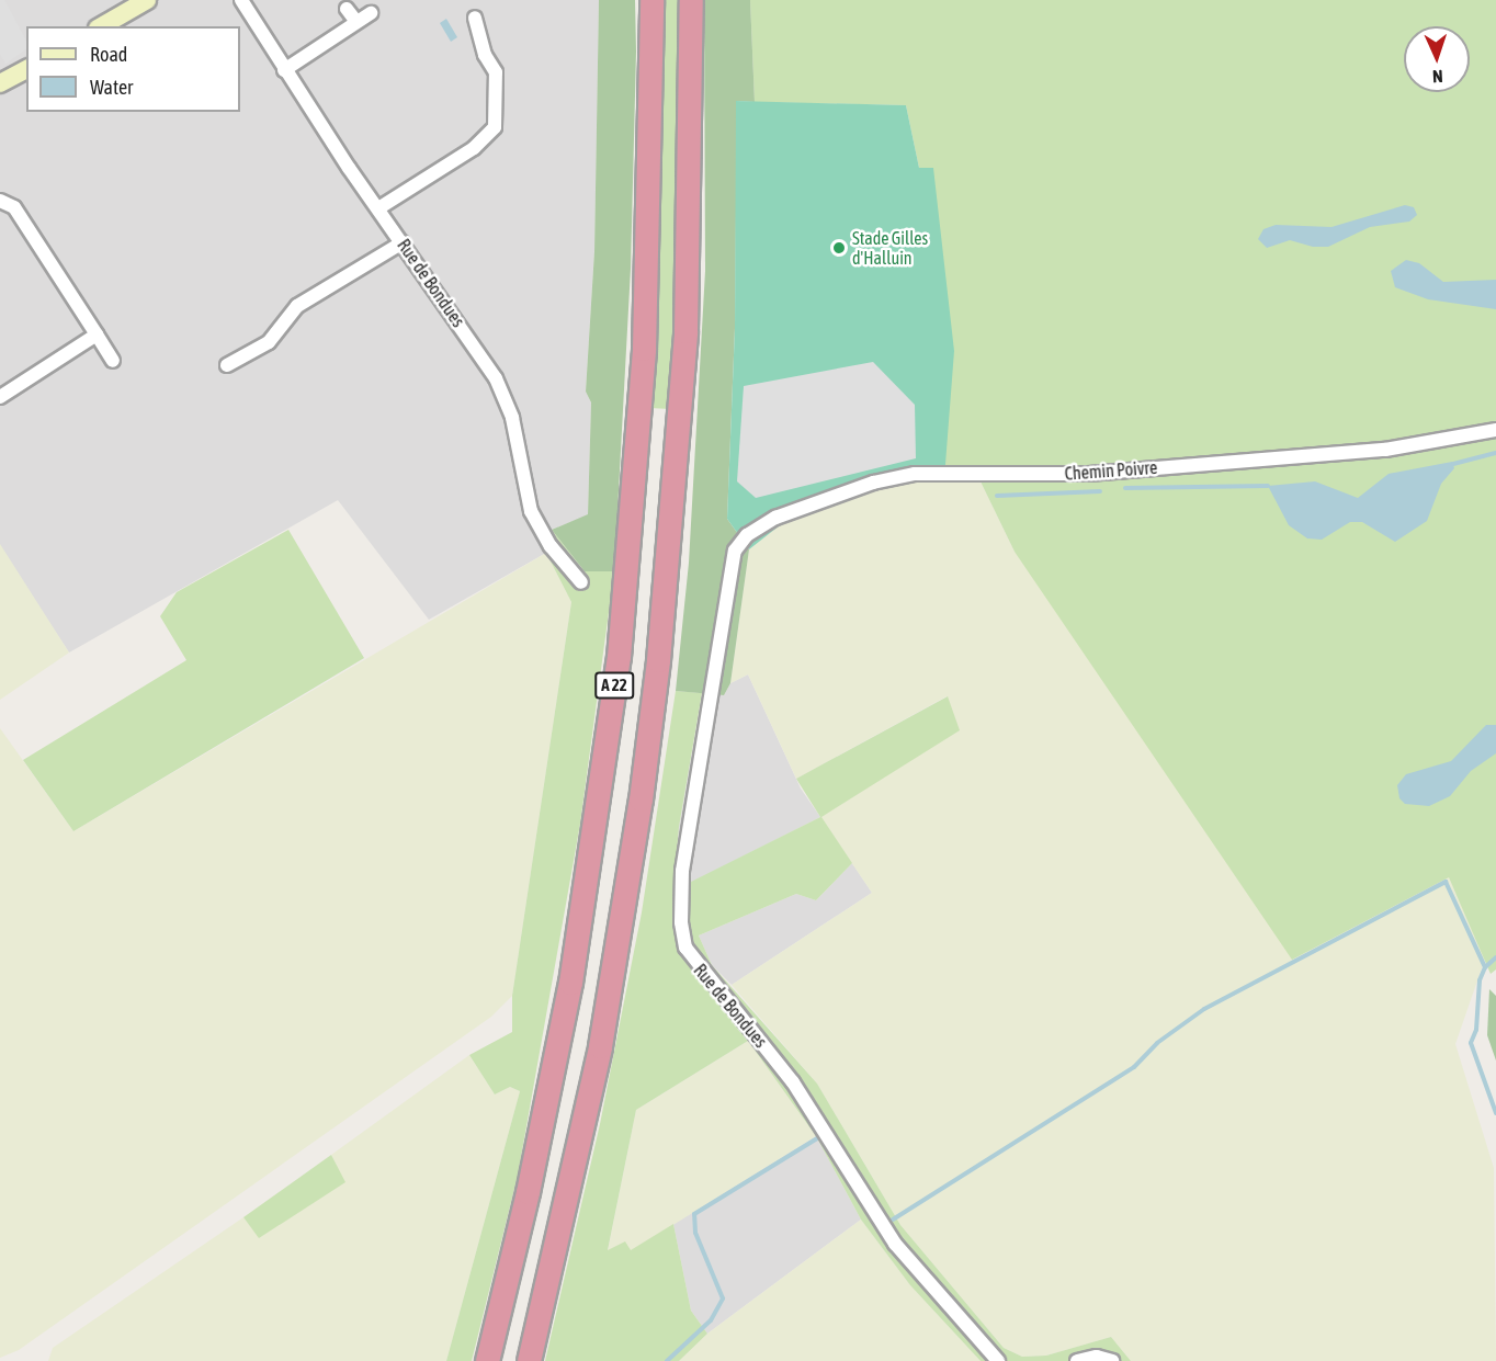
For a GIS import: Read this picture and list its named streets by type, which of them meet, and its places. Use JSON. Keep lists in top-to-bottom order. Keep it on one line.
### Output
{"streets":{"highway":["A 22"],"street":["Rue de Bondues","Chemin Poivre"]},"crossings":[["Rue de Bondues","Chemin Poivre"]],"places":["Stade Gilles d'Halluin"],"legend":["Road","Water"],"north":"bottom"}
